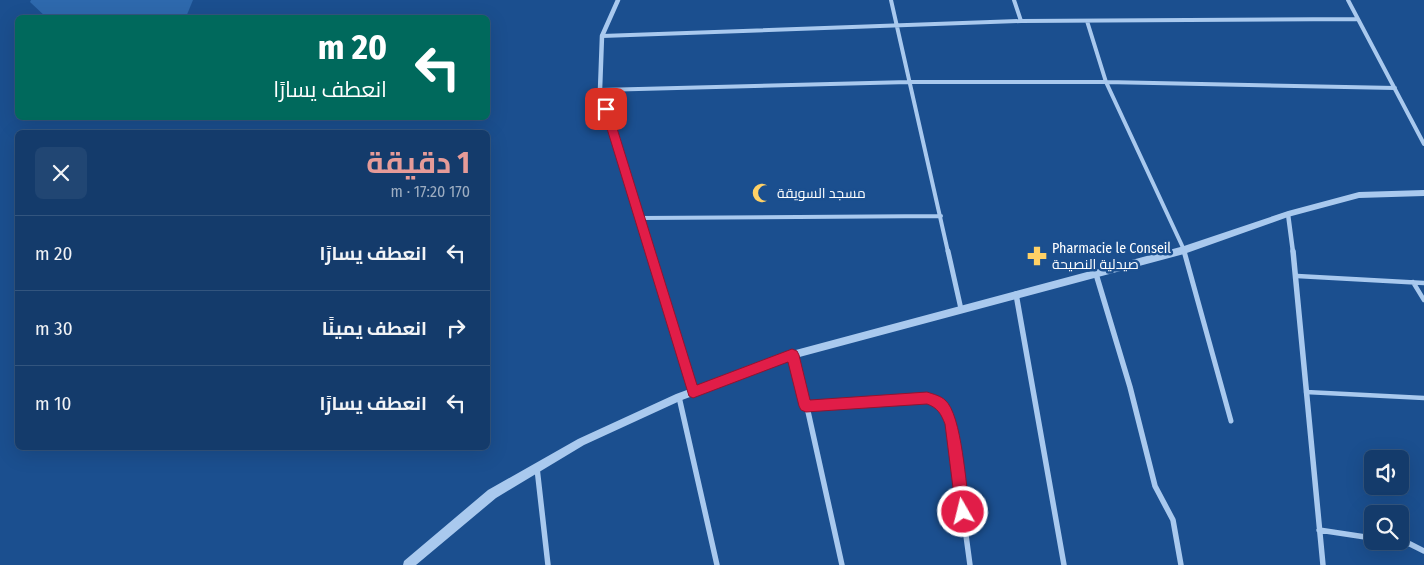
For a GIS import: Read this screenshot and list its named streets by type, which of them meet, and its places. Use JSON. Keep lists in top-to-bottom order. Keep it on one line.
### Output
{"places":{"mosque":["مسجد السويقة"],"pharmacy":["Pharmacie le Conseil صيدلية النصيحة"]},"page":{"turn":["20 m","انعطف يسارًا"],"heading":["1 دقيقة","170 m · 17:20"],"list":[{"name":"انعطف يسارًا","value":"20 m"},{"name":"انعطف يمينًا","value":"30 m"},{"name":"انعطف يسارًا","value":"10 m"}]}}
